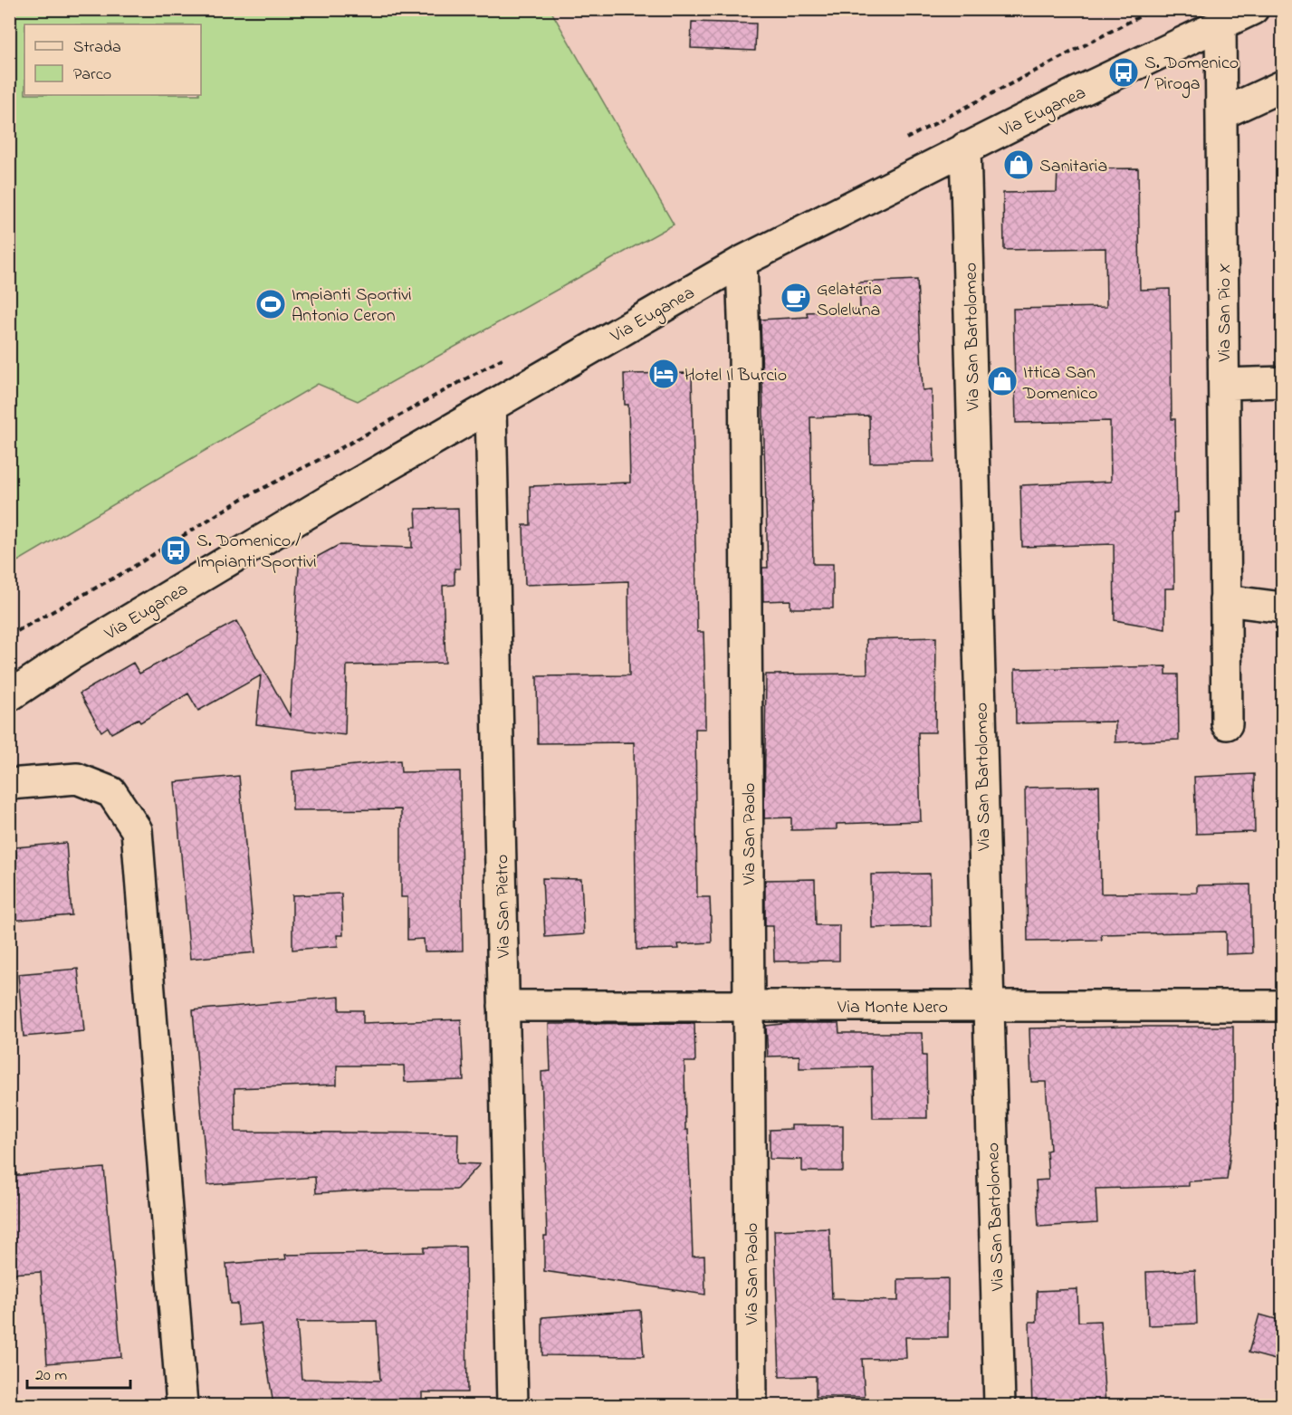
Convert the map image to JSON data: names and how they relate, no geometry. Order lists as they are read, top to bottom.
{
  "streets": {
    "street": [
      "Via Euganea",
      "Via San Pio X",
      "Via San Bartolomeo",
      "Via San Paolo",
      "Via San Pietro",
      "Via Monte Nero"
    ]
  },
  "crossings": [
    ["Via Euganea", "Via San Pio X"],
    ["Via Euganea", "Via San Bartolomeo"],
    ["Via Euganea", "Via San Paolo"],
    ["Via Euganea", "Via San Pietro"],
    ["Via San Bartolomeo", "Via Monte Nero"],
    ["Via San Paolo", "Via Monte Nero"],
    ["Via San Pietro", "Via Monte Nero"]
  ],
  "places": {
    "bus stop": ["S. Domenico / Piroga", "S. Domenico / Impianti Sportivi"],
    "shop": ["Sanitaria", "Ittica San Domenico"],
    "cafe": ["Gelateria Soleluna"],
    "sports": ["Impianti Sportivi Antonio Ceron"],
    "hotel": ["Hotel Il Burcio"]
  },
  "legend": ["Strada", "Parco"],
  "scale_bar": "20 m"
}
